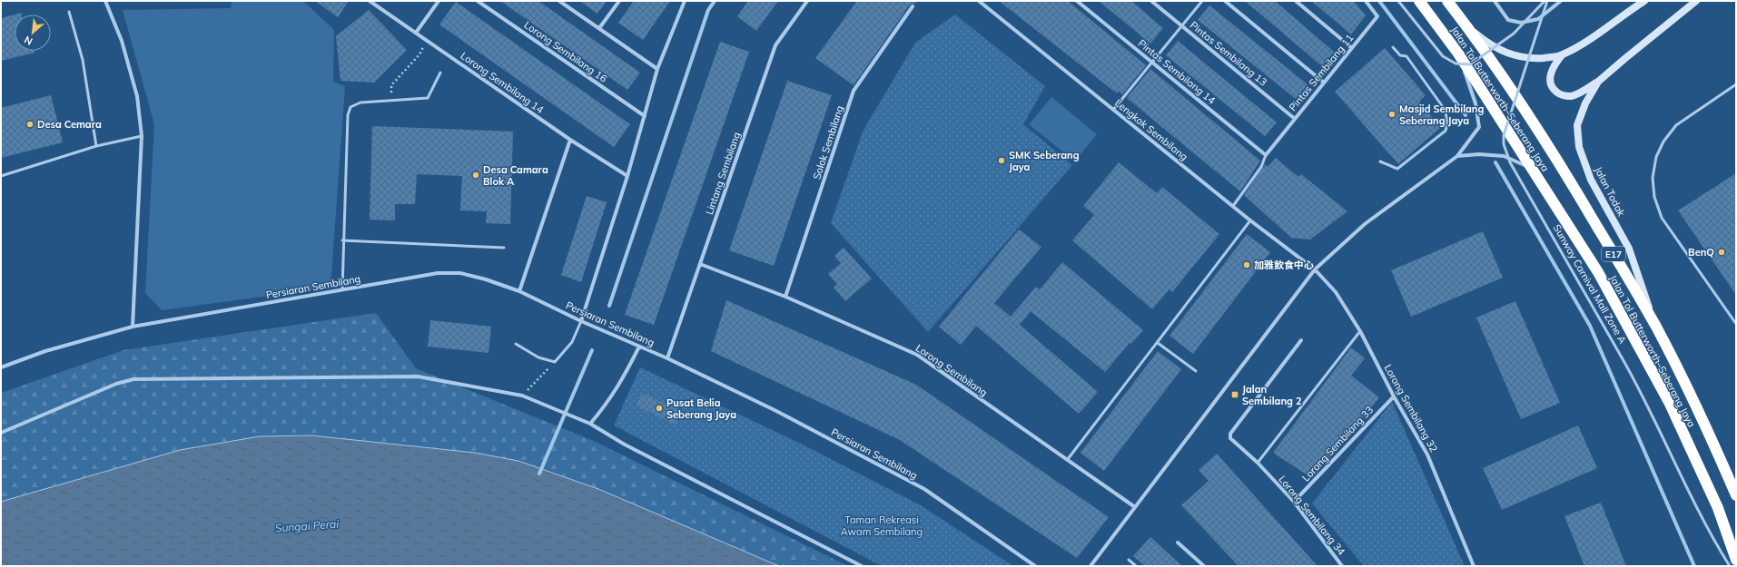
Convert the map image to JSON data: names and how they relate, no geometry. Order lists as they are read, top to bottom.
{
  "streets": {
    "highway": ["Jalan Tol Butterworth–Seberang Jaya", "E17"],
    "main road": ["Jalan Todak"],
    "street": [
      "Lorong Sembilang 16",
      "Pintas Sembilang 13",
      "Pintas Sembilang 14",
      "Pintas Sembilang 11",
      "Lorong Sembilang 14",
      "Lengkok Sembilang",
      "Solok Sembilang",
      "Lintang Sembilang",
      "Persiaran Sembilang",
      "Lorong Sembilang",
      "Lorong Sembilang 32",
      "Lorong Sembilang 33",
      "Lorong Sembilang 34"
    ],
    "lane": ["Sunway Carnival Mall Zone A"]
  },
  "crossings": [
    ["Pintas Sembilang 13", "Pintas Sembilang 11"],
    ["Pintas Sembilang 14", "Pintas Sembilang 11"],
    ["Jalan Tol Butterworth–Seberang Jaya", "Jalan Todak"],
    ["Lengkok Sembilang", "Lorong Sembilang 32"],
    ["Solok Sembilang", "Lorong Sembilang"],
    ["Lintang Sembilang", "Persiaran Sembilang"],
    ["Lintang Sembilang", "Lorong Sembilang"],
    ["Lorong Sembilang 32", "Lorong Sembilang 33"],
    ["Lorong Sembilang 33", "Lorong Sembilang 34"]
  ],
  "water": ["Sungai Perai"],
  "parks": ["Taman Rekreasi Awam Sembilang"],
  "places": {
    "other": [
      "Masjid Sembilang Seberang Jaya",
      "Desa Cemara",
      "SMK Seberang Jaya",
      "Desa Camara Blok A",
      "BenQ",
      "加雅飲食中心",
      "Pusat Belia Seberang Jaya"
    ],
    "transit": ["Jalan Sembilang 2"]
  },
  "north": "bottom left"
}
